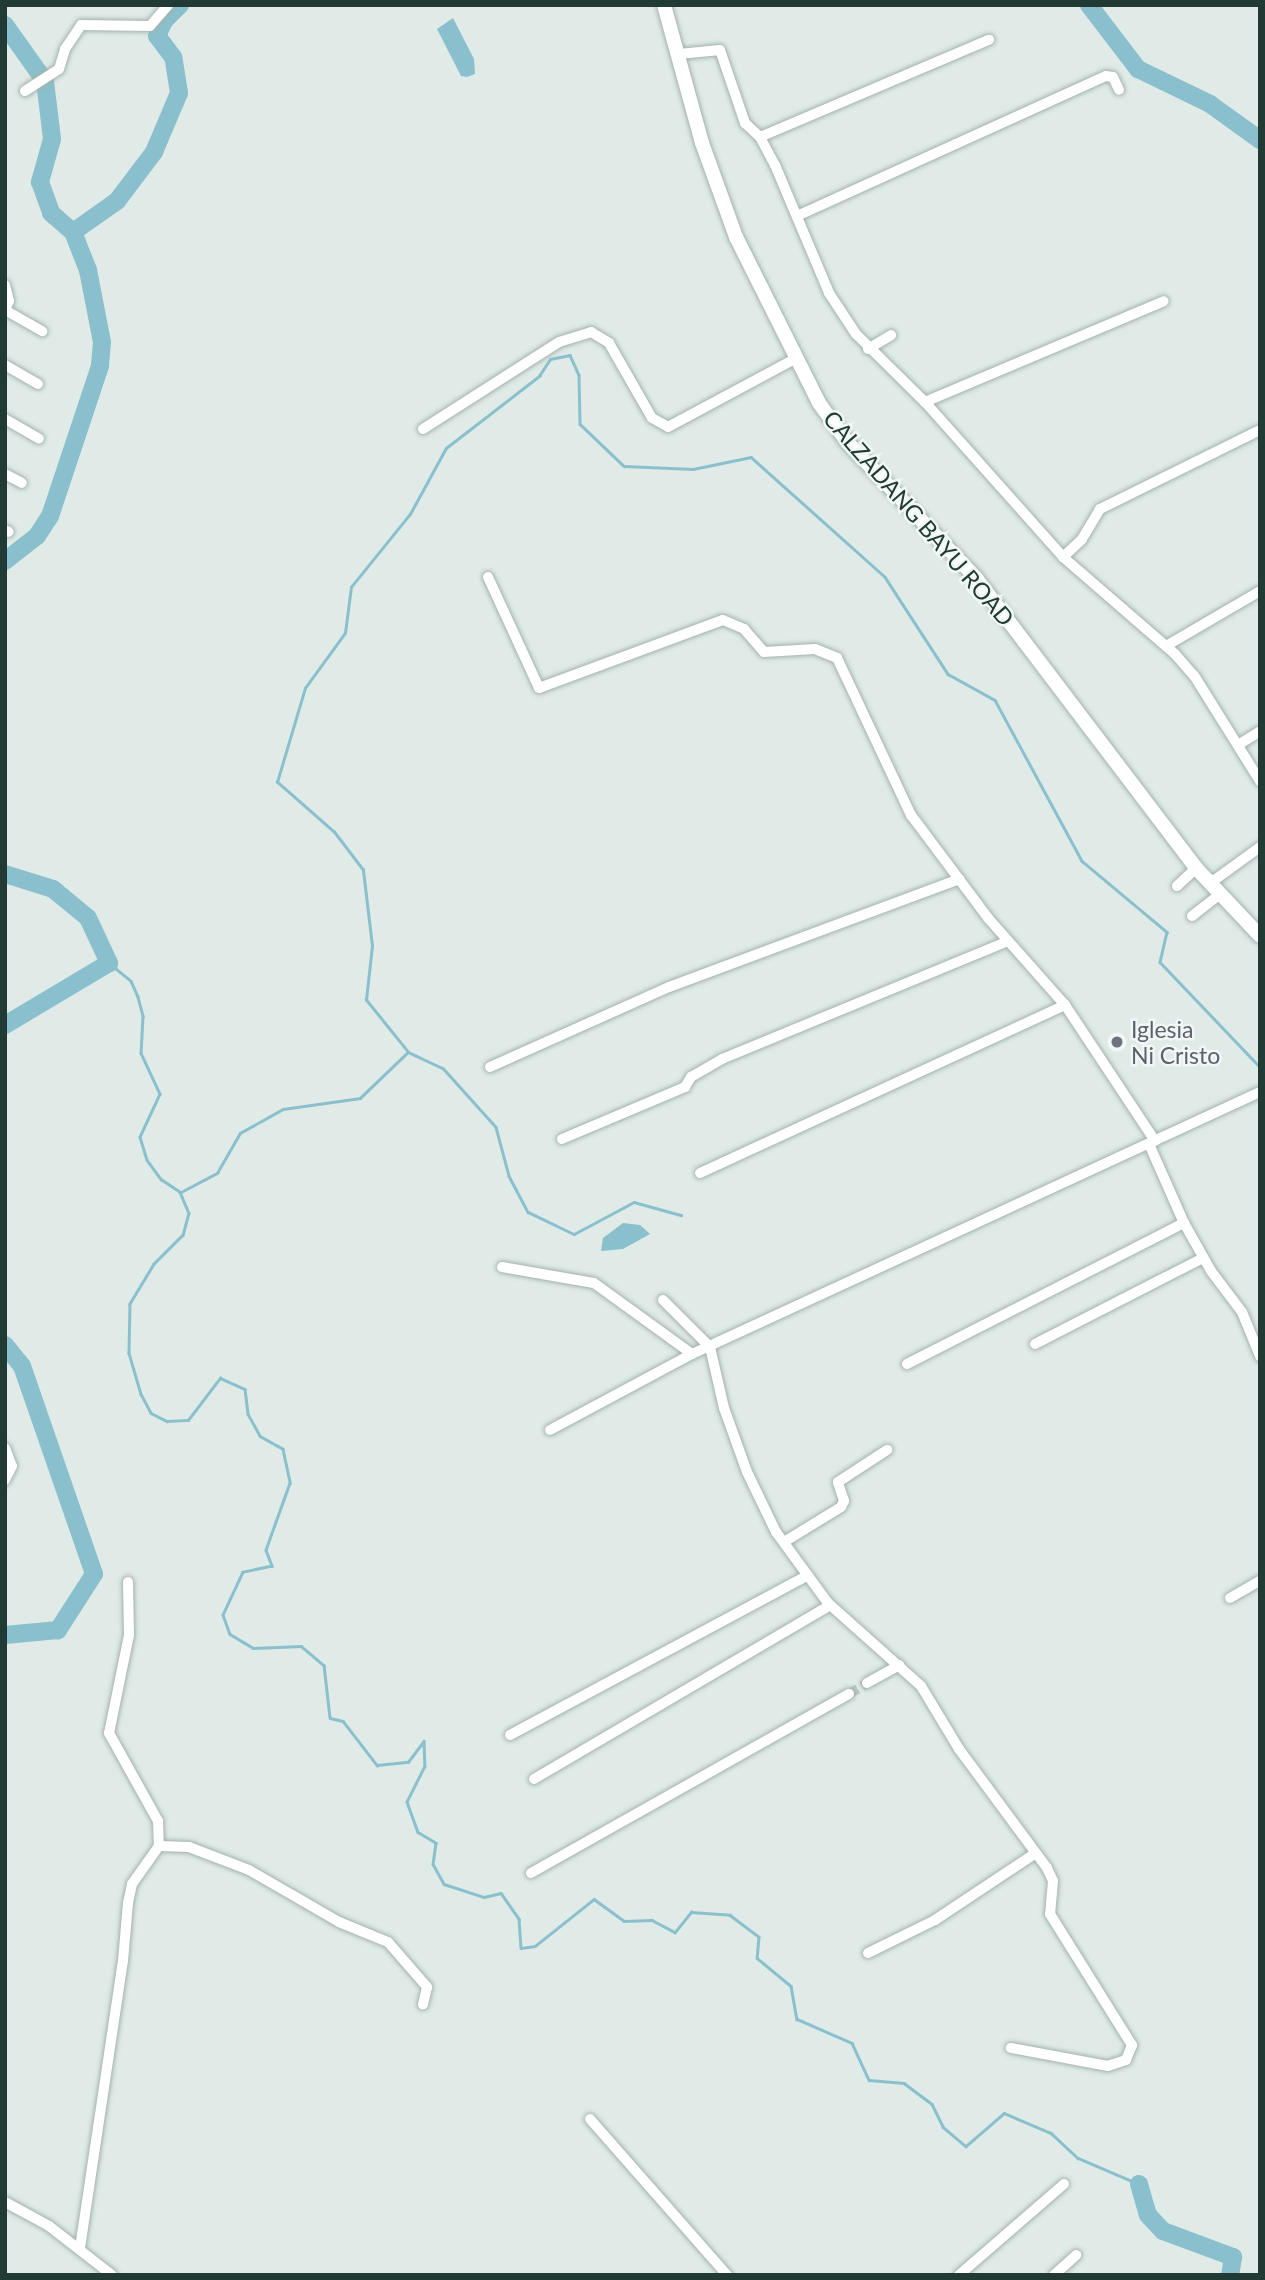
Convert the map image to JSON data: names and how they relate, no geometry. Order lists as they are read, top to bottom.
{
  "streets": {
    "street": ["CALZADANG BAYU ROAD"]
  },
  "places": ["Iglesia Ni Cristo"]
}
